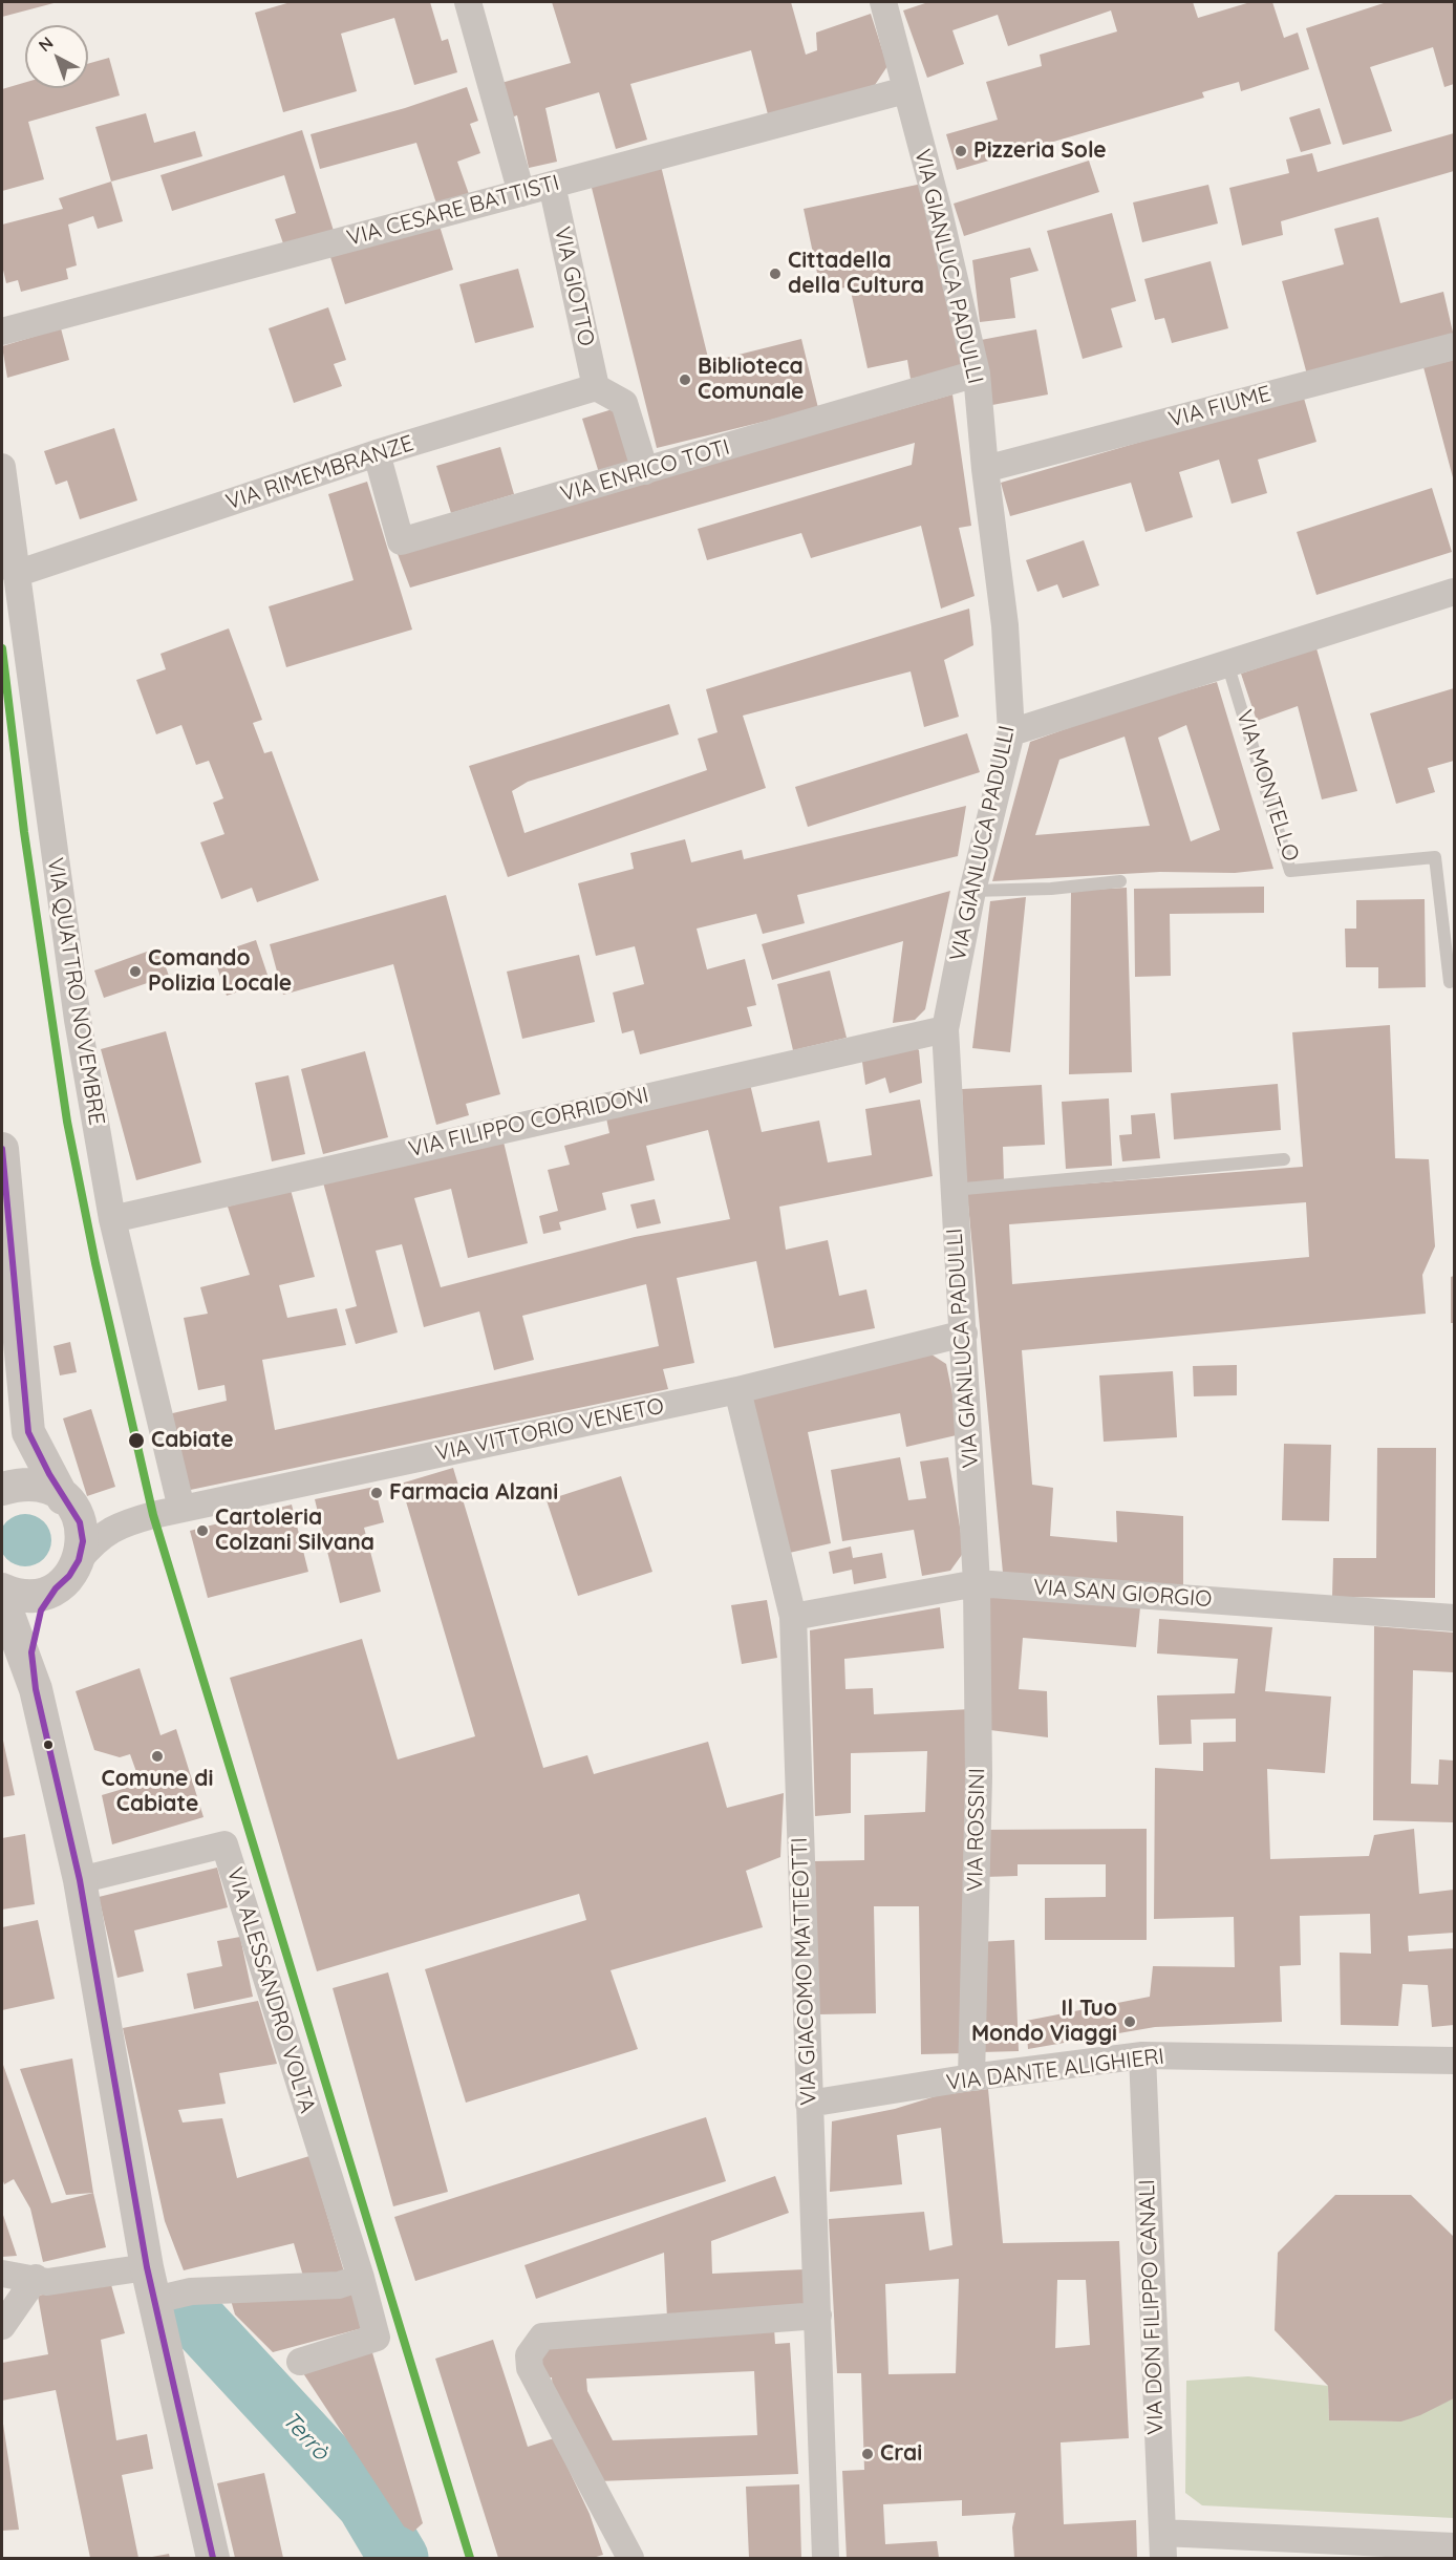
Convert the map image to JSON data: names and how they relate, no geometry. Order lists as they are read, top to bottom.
{
  "streets": {
    "street": [
      "VIA CESARE BATTISTI",
      "VIA GIANLUCA PADULLI",
      "VIA GIOTTO",
      "VIA FIUME",
      "VIA ENRICO TOTI",
      "VIA RIMEMBRANZE",
      "VIA QUATTRO NOVEMBRE",
      "VIA FILIPPO CORRIDONI",
      "VIA VITTORIO VENETO",
      "VIA SAN GIORGIO",
      "VIA ROSSINI",
      "VIA GIACOMO MATTEOTTI",
      "VIA ALESSANDRO VOLTA",
      "VIA DANTE ALIGHIERI",
      "VIA DON FILIPPO CANALI"
    ],
    "lane": ["VIA MONTELLO"]
  },
  "crossings": [
    ["VIA CESARE BATTISTI", "VIA GIANLUCA PADULLI"],
    ["VIA CESARE BATTISTI", "VIA GIOTTO"],
    ["VIA GIANLUCA PADULLI", "VIA FIUME"],
    ["VIA GIANLUCA PADULLI", "VIA ENRICO TOTI"],
    ["VIA GIANLUCA PADULLI", "VIA FILIPPO CORRIDONI"],
    ["VIA GIANLUCA PADULLI", "VIA VITTORIO VENETO"],
    ["VIA GIANLUCA PADULLI", "VIA SAN GIORGIO"],
    ["VIA GIANLUCA PADULLI", "VIA ROSSINI"],
    ["VIA GIOTTO", "VIA RIMEMBRANZE"],
    ["VIA ENRICO TOTI", "VIA RIMEMBRANZE"],
    ["VIA RIMEMBRANZE", "VIA QUATTRO NOVEMBRE"],
    ["VIA QUATTRO NOVEMBRE", "VIA FILIPPO CORRIDONI"],
    ["VIA QUATTRO NOVEMBRE", "VIA VITTORIO VENETO"],
    ["VIA VITTORIO VENETO", "VIA GIACOMO MATTEOTTI"],
    ["VIA SAN GIORGIO", "VIA ROSSINI"],
    ["VIA SAN GIORGIO", "VIA GIACOMO MATTEOTTI"],
    ["VIA ROSSINI", "VIA DANTE ALIGHIERI"],
    ["VIA GIACOMO MATTEOTTI", "VIA DANTE ALIGHIERI"],
    ["VIA DANTE ALIGHIERI", "VIA DON FILIPPO CANALI"]
  ],
  "water": ["Terrò"],
  "places": [
    "Pizzeria Sole",
    "Cittadella della Cultura",
    "Biblioteca Comunale",
    "Comando Polizia Locale",
    "Cabiate",
    "Farmacia Alzani",
    "Cartoleria Colzani Silvana",
    "Comune di Cabiate",
    "Il Tuo Mondo Viaggi",
    "Crai"
  ],
  "north": "top left"
}
